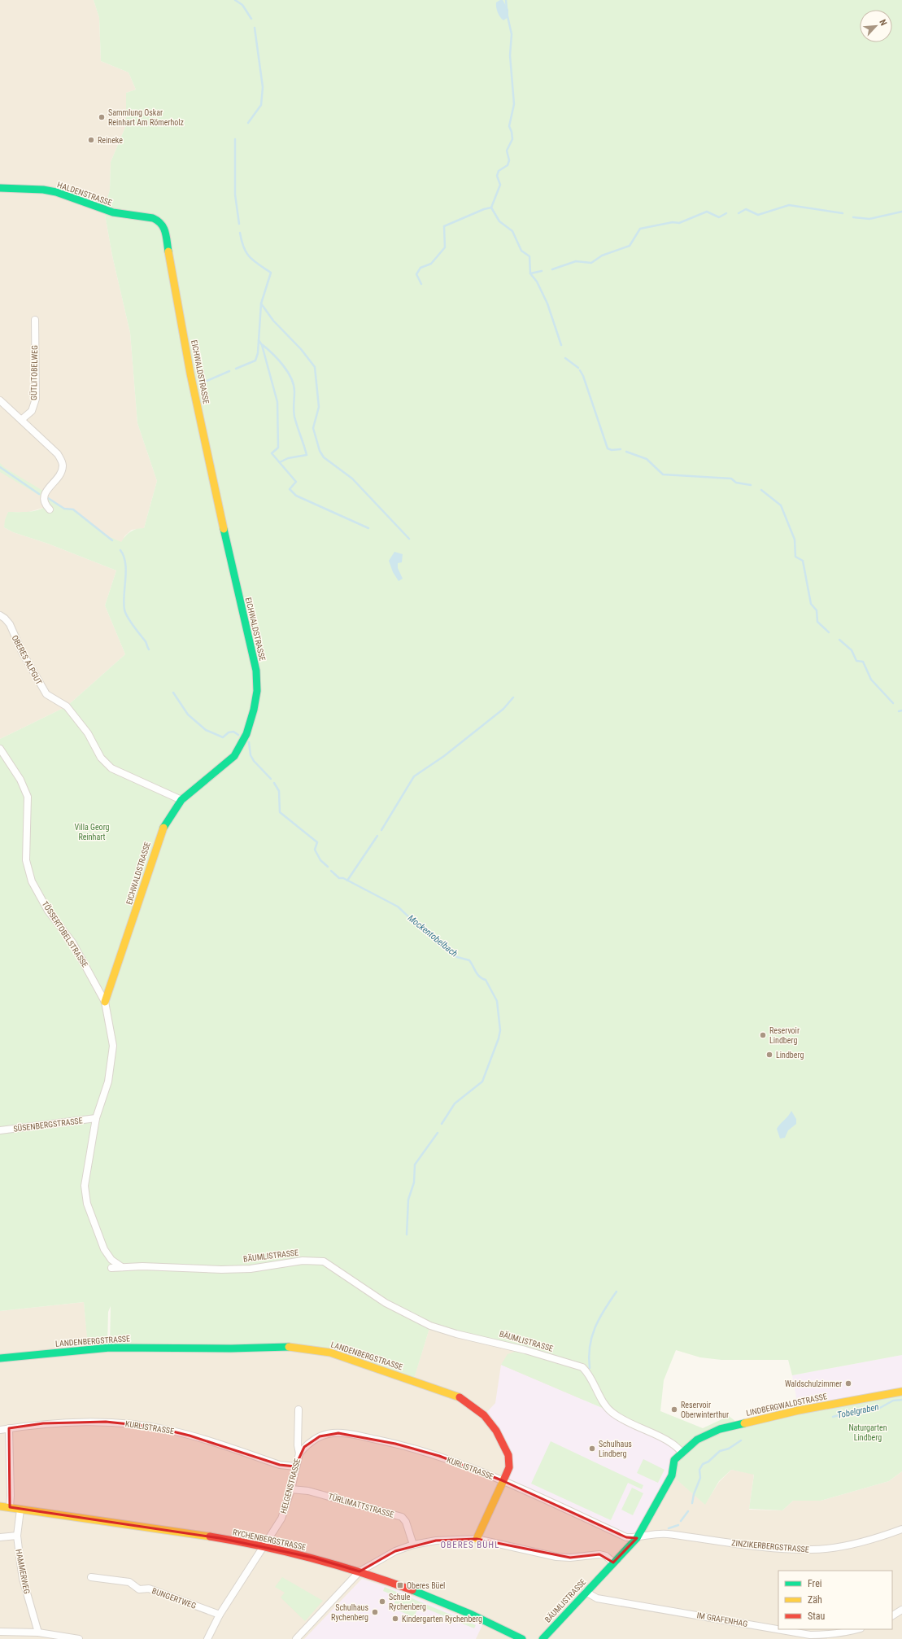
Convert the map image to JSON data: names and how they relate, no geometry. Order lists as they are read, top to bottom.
{
  "streets": {
    "street": [
      "HALDENSTRASSE",
      "EICHWALDSTRASSE",
      "GÜTLITOBELWEG",
      "OBERES ALPGUT",
      "TÖSSERTOBELSTRASSE",
      "SÜSENBERGSTRASSE",
      "BÄUMLISTRASSE",
      "LANDENBERGSTRASSE",
      "LINDBERGWALDSTRASSE",
      "KURLISTRASSE",
      "HELGENSTRASSE",
      "TÜRLIMATTSTRASSE",
      "RYCHENBERGSTRASSE",
      "ZINZIKERBERGSTRASSE",
      "HAMMERWEG",
      "BUNGERTWEG",
      "IM GRAFENHAG"
    ]
  },
  "crossings": [
    ["HALDENSTRASSE", "EICHWALDSTRASSE"],
    ["EICHWALDSTRASSE", "OBERES ALPGUT"],
    ["EICHWALDSTRASSE", "TÖSSERTOBELSTRASSE"],
    ["TÖSSERTOBELSTRASSE", "SÜSENBERGSTRASSE"],
    ["TÖSSERTOBELSTRASSE", "BÄUMLISTRASSE"],
    ["BÄUMLISTRASSE", "LINDBERGWALDSTRASSE"],
    ["BÄUMLISTRASSE", "KURLISTRASSE"],
    ["BÄUMLISTRASSE", "ZINZIKERBERGSTRASSE"],
    ["BÄUMLISTRASSE", "IM GRAFENHAG"],
    ["LANDENBERGSTRASSE", "KURLISTRASSE"],
    ["KURLISTRASSE", "HELGENSTRASSE"],
    ["KURLISTRASSE", "ZINZIKERBERGSTRASSE"],
    ["HELGENSTRASSE", "TÜRLIMATTSTRASSE"],
    ["HELGENSTRASSE", "RYCHENBERGSTRASSE"],
    ["HELGENSTRASSE", "BUNGERTWEG"],
    ["RYCHENBERGSTRASSE", "HAMMERWEG"]
  ],
  "districts": ["OBERES BÜHL"],
  "water": ["Mockentobelbach", "Tobelgraben"],
  "parks": ["Villa Georg Reinhart", "Naturgarten Lindberg"],
  "places": {
    "other": [
      "Sammlung Oskar Reinhart Am Römerholz",
      "Reineke",
      "Reservoir Lindberg",
      "Lindberg",
      "Waldschulzimmer",
      "Reservoir Oberwinterthur",
      "Schulhaus Lindberg",
      "Schule Rychenberg",
      "Schulhaus Rychenberg",
      "Kindergarten Rychenberg"
    ],
    "transit": ["Oberes Büel"]
  },
  "legend": ["Frei", "Zäh", "Stau"],
  "north": "top right"
}
